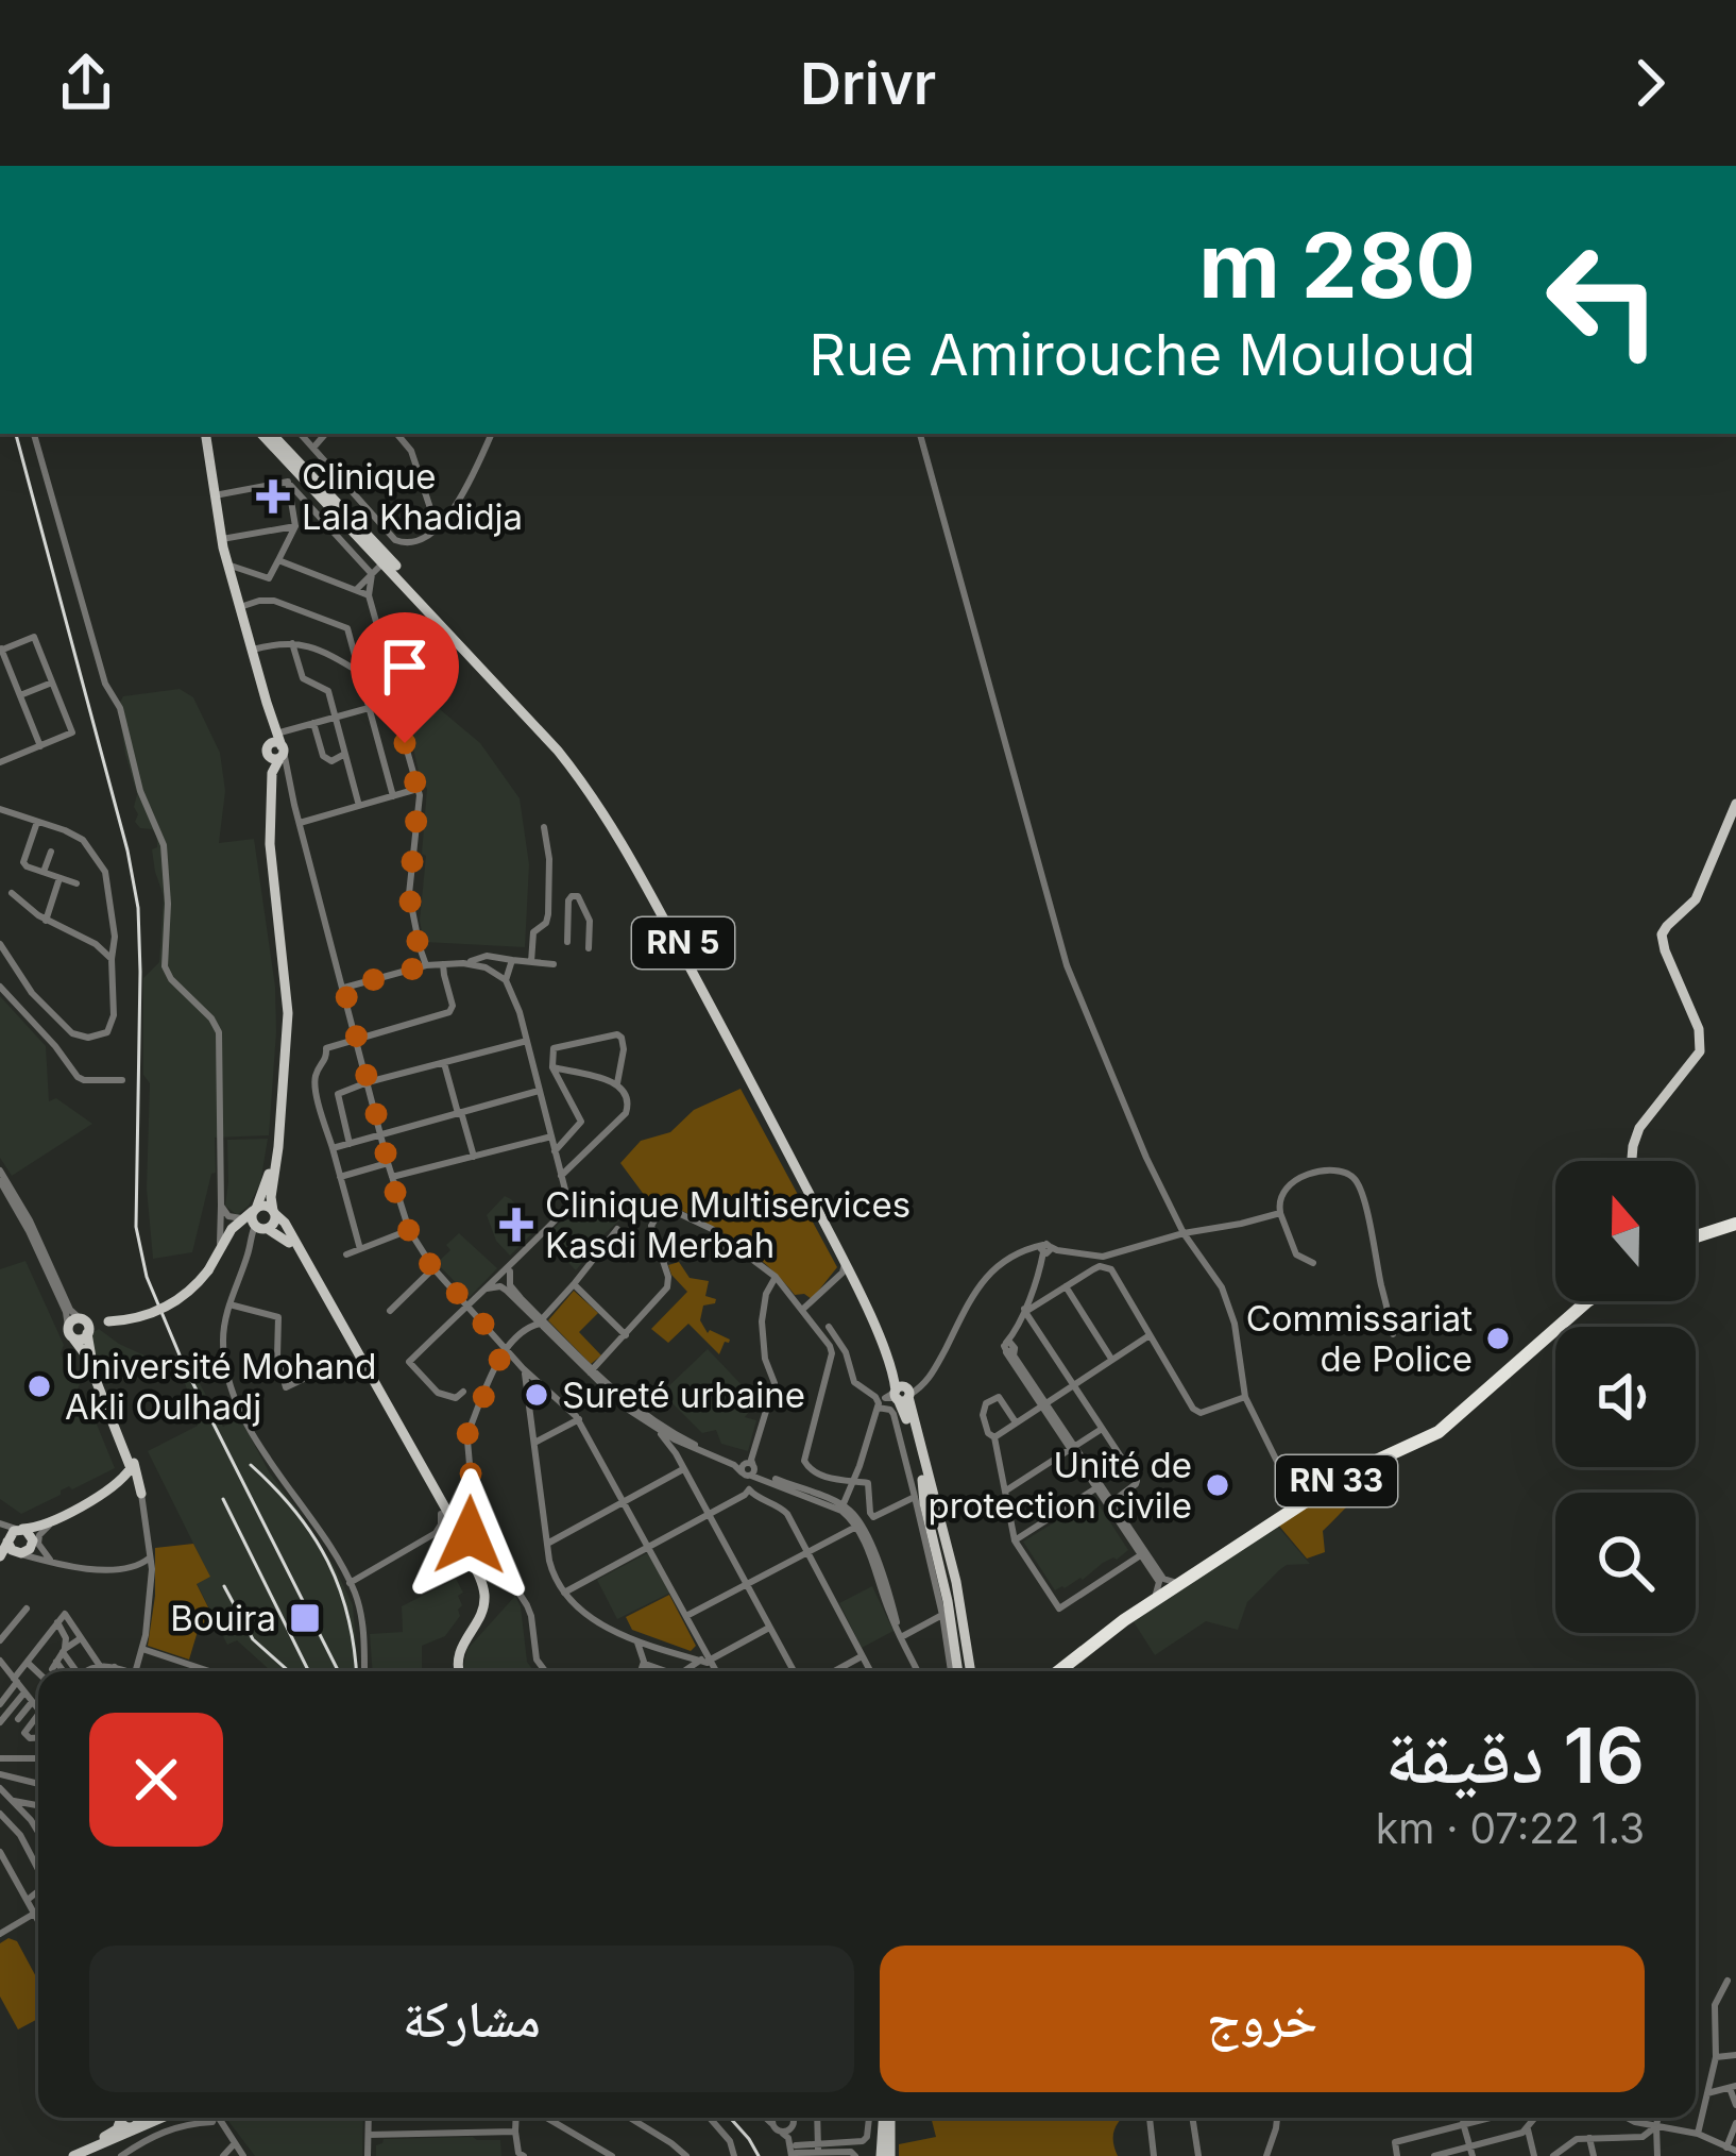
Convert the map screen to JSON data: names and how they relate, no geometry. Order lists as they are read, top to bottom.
{
  "streets": {
    "highway": ["RN 33"],
    "main road": ["RN 5"]
  },
  "places": {
    "health": ["Clinique Lala Khadidja", "Clinique Multiservices Kasdi Merbah"],
    "other": [
      "Commissariat de Police",
      "Université Mohand Akli Oulhadj",
      "Sureté urbaine",
      "Unité de protection civile"
    ],
    "transit": ["Bouira"]
  },
  "north": "top",
  "page": {
    "header": "Drivr",
    "turn": ["280 m", "Rue Amirouche Mouloud"],
    "heading": ["16 دقيقة", "1.3 km · 07:22"],
    "buttons": ["خروج", "مشاركة"]
  }
}
